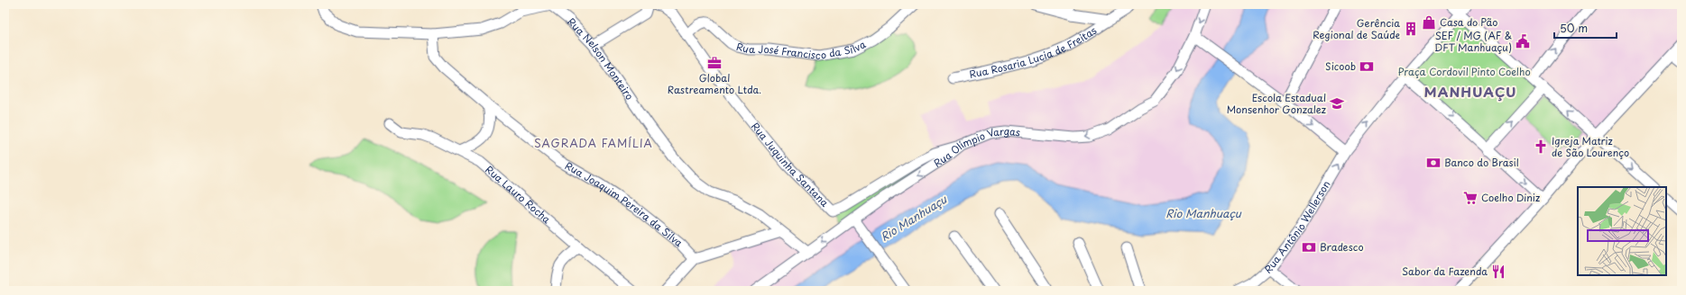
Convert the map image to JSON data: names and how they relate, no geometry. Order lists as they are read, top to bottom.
{
  "streets": {
    "street": [
      "Rua José Francisco da Silva",
      "Rua Rosaria Lucia de Freitas",
      "Rua Nelson Monteiro",
      "Rua Olímpio Vargas",
      "Rua Juquinha Santana",
      "Rua Lauro Rocha",
      "Rua Joaquim Pereira da Silva",
      "Rua Antônio Wellerson"
    ]
  },
  "crossings": [
    ["Rua José Francisco da Silva", "Rua Juquinha Santana"],
    ["Rua Nelson Monteiro", "Rua Olímpio Vargas"],
    ["Rua Nelson Monteiro", "Rua Joaquim Pereira da Silva"],
    ["Rua Olímpio Vargas", "Rua Juquinha Santana"]
  ],
  "one_way": ["Rua Olímpio Vargas", "Rua Antônio Wellerson"],
  "districts": ["MANHUAÇU", "SAGRADA FAMÍLIA"],
  "water": ["Rio Manhuaçu"],
  "parks": ["Praça Cordovil Pinto Coelho"],
  "places": {
    "shop": ["Casa do Pão"],
    "building": ["Gerência Regional de Saúde"],
    "public building": ["SEF / MG (AF & DFT Manhuaçu)"],
    "office": ["Global Rastreamento Ltda."],
    "bank": ["Sicoob", "Banco do Brasil", "Bradesco"],
    "school or university": ["Escola Estadual Monsenhor Gonzalez"],
    "church": ["Igreja Matriz de São Lourenço"],
    "supermarket": ["Coelho Diniz"],
    "restaurant": ["Sabor da Fazenda"]
  },
  "scale_bar": "50 m"
}
